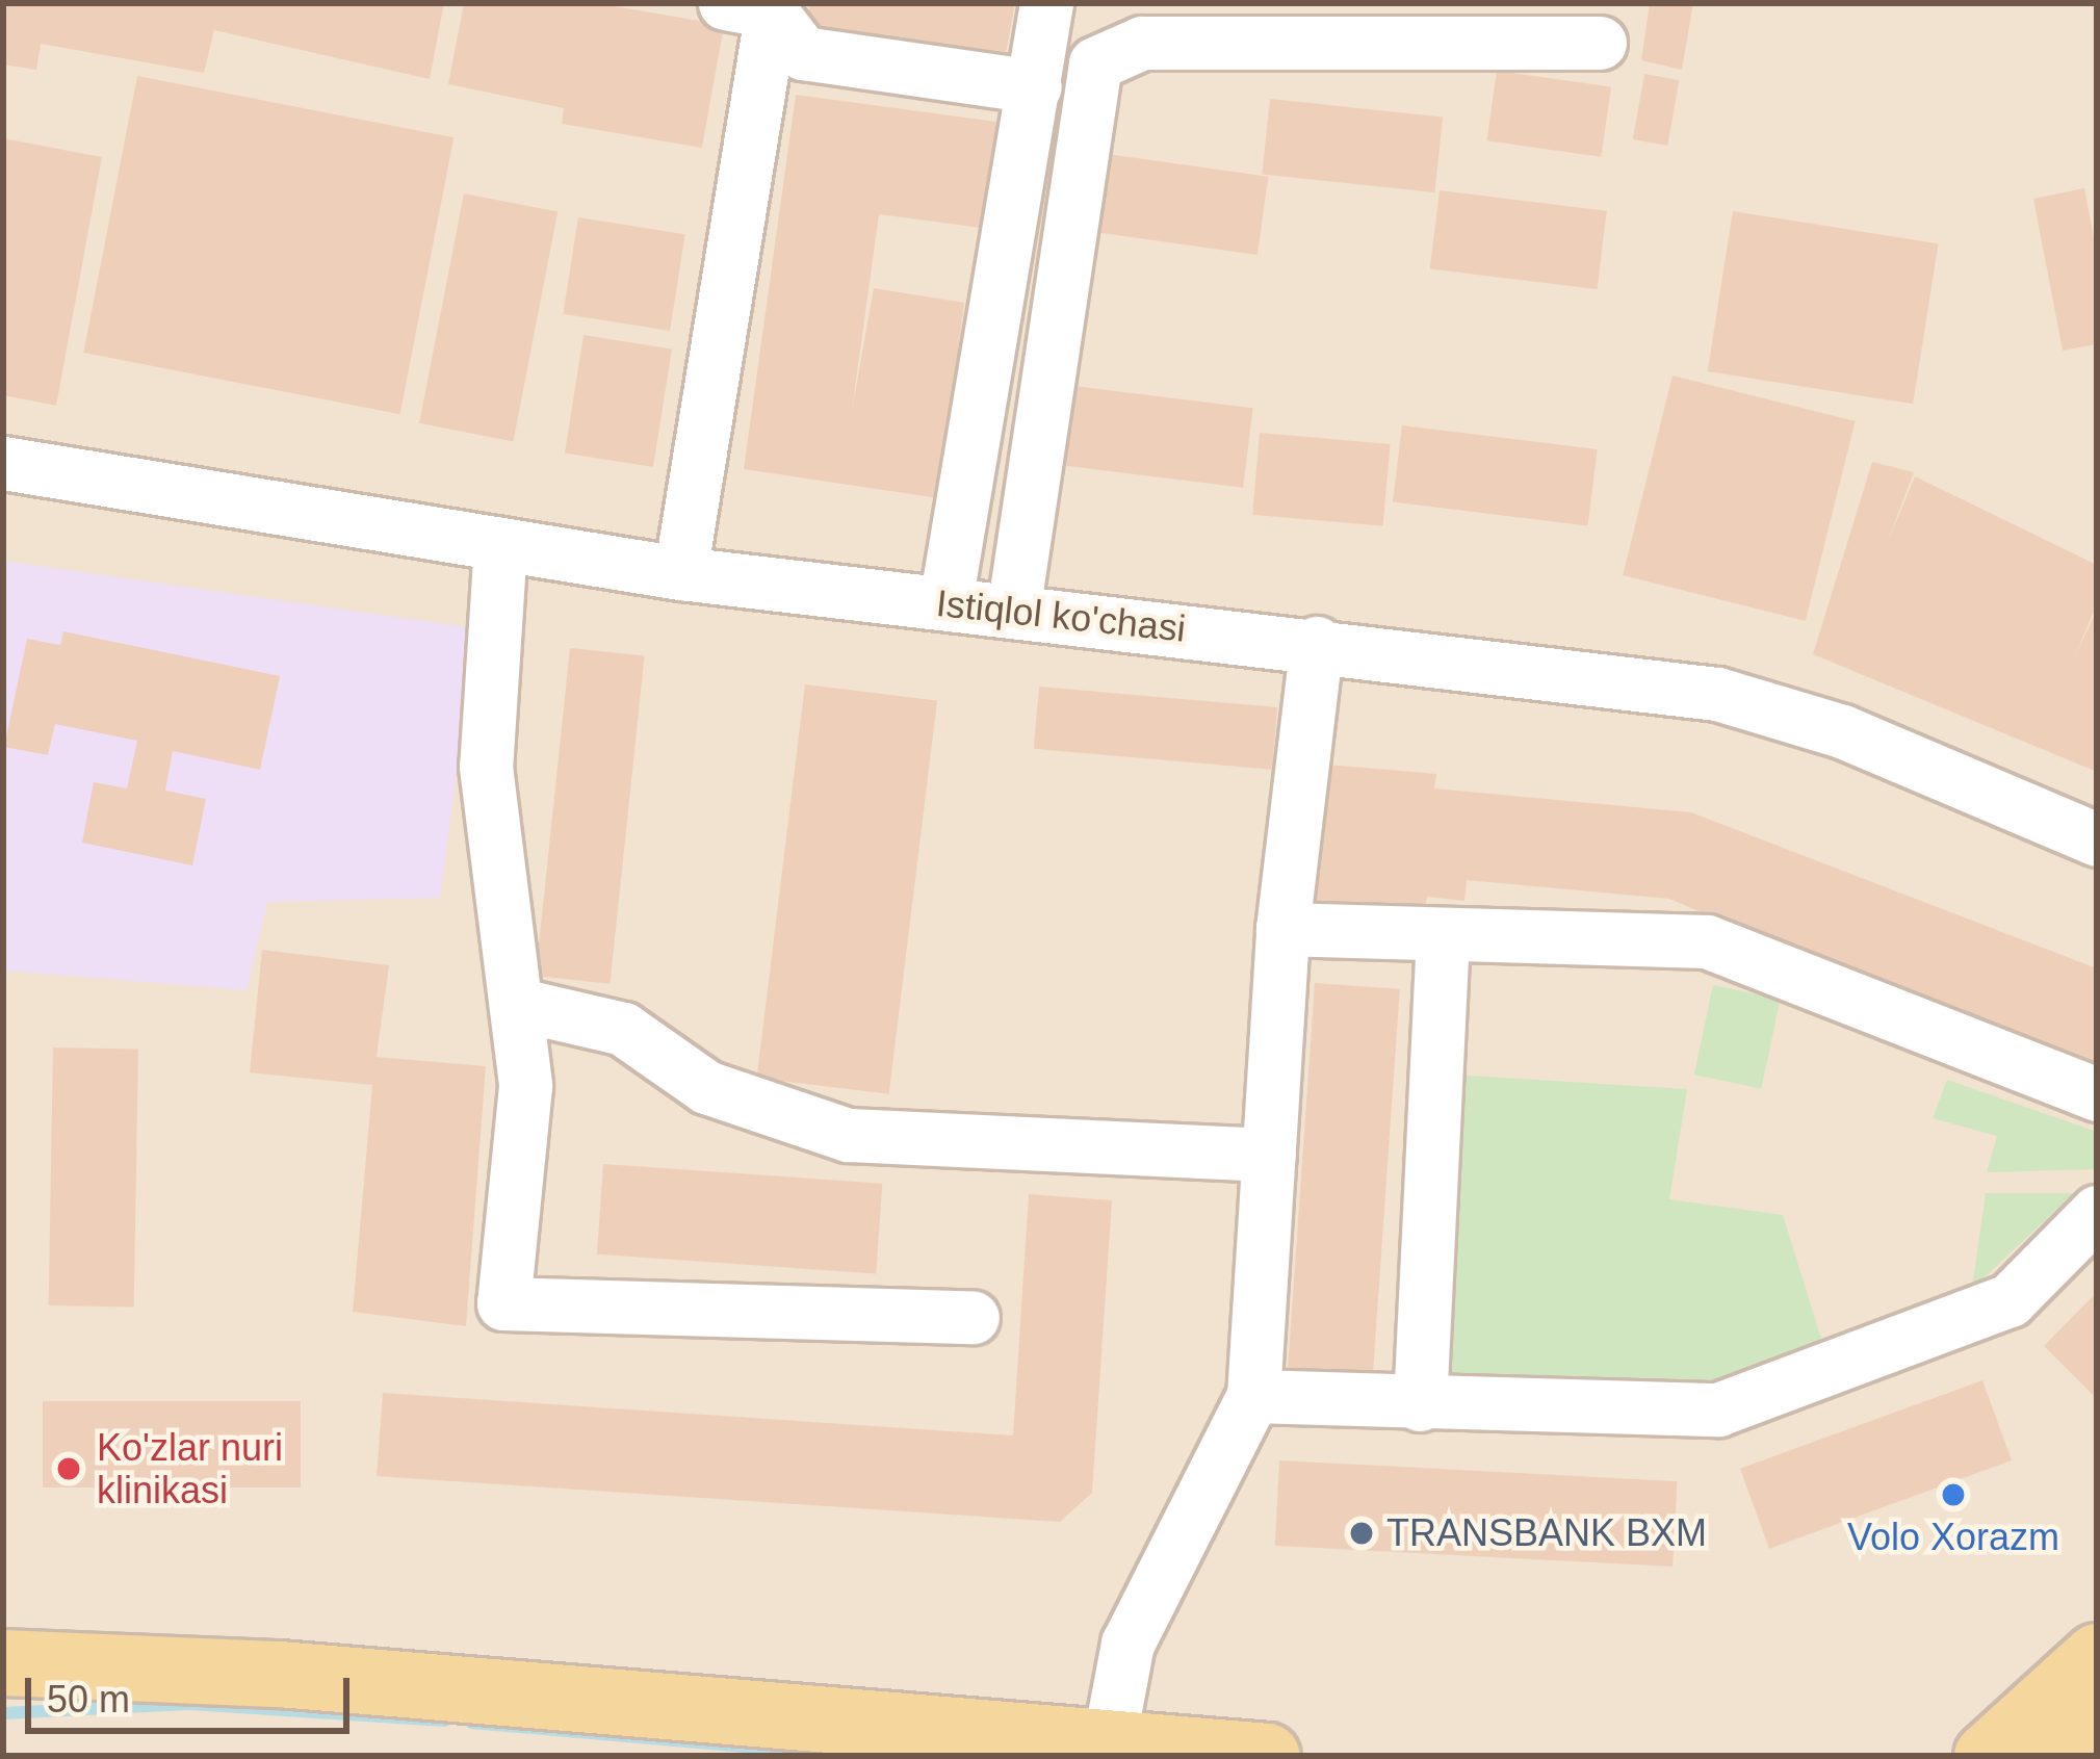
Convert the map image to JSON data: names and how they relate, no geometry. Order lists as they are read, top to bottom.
{
  "streets": {
    "street": ["Istiqlol ko'chasi"]
  },
  "places": ["Ko'zlar nuri klinikasi", "Volo Xorazm", "TRANSBANK BXM"],
  "scale_bar": "50 m"
}
